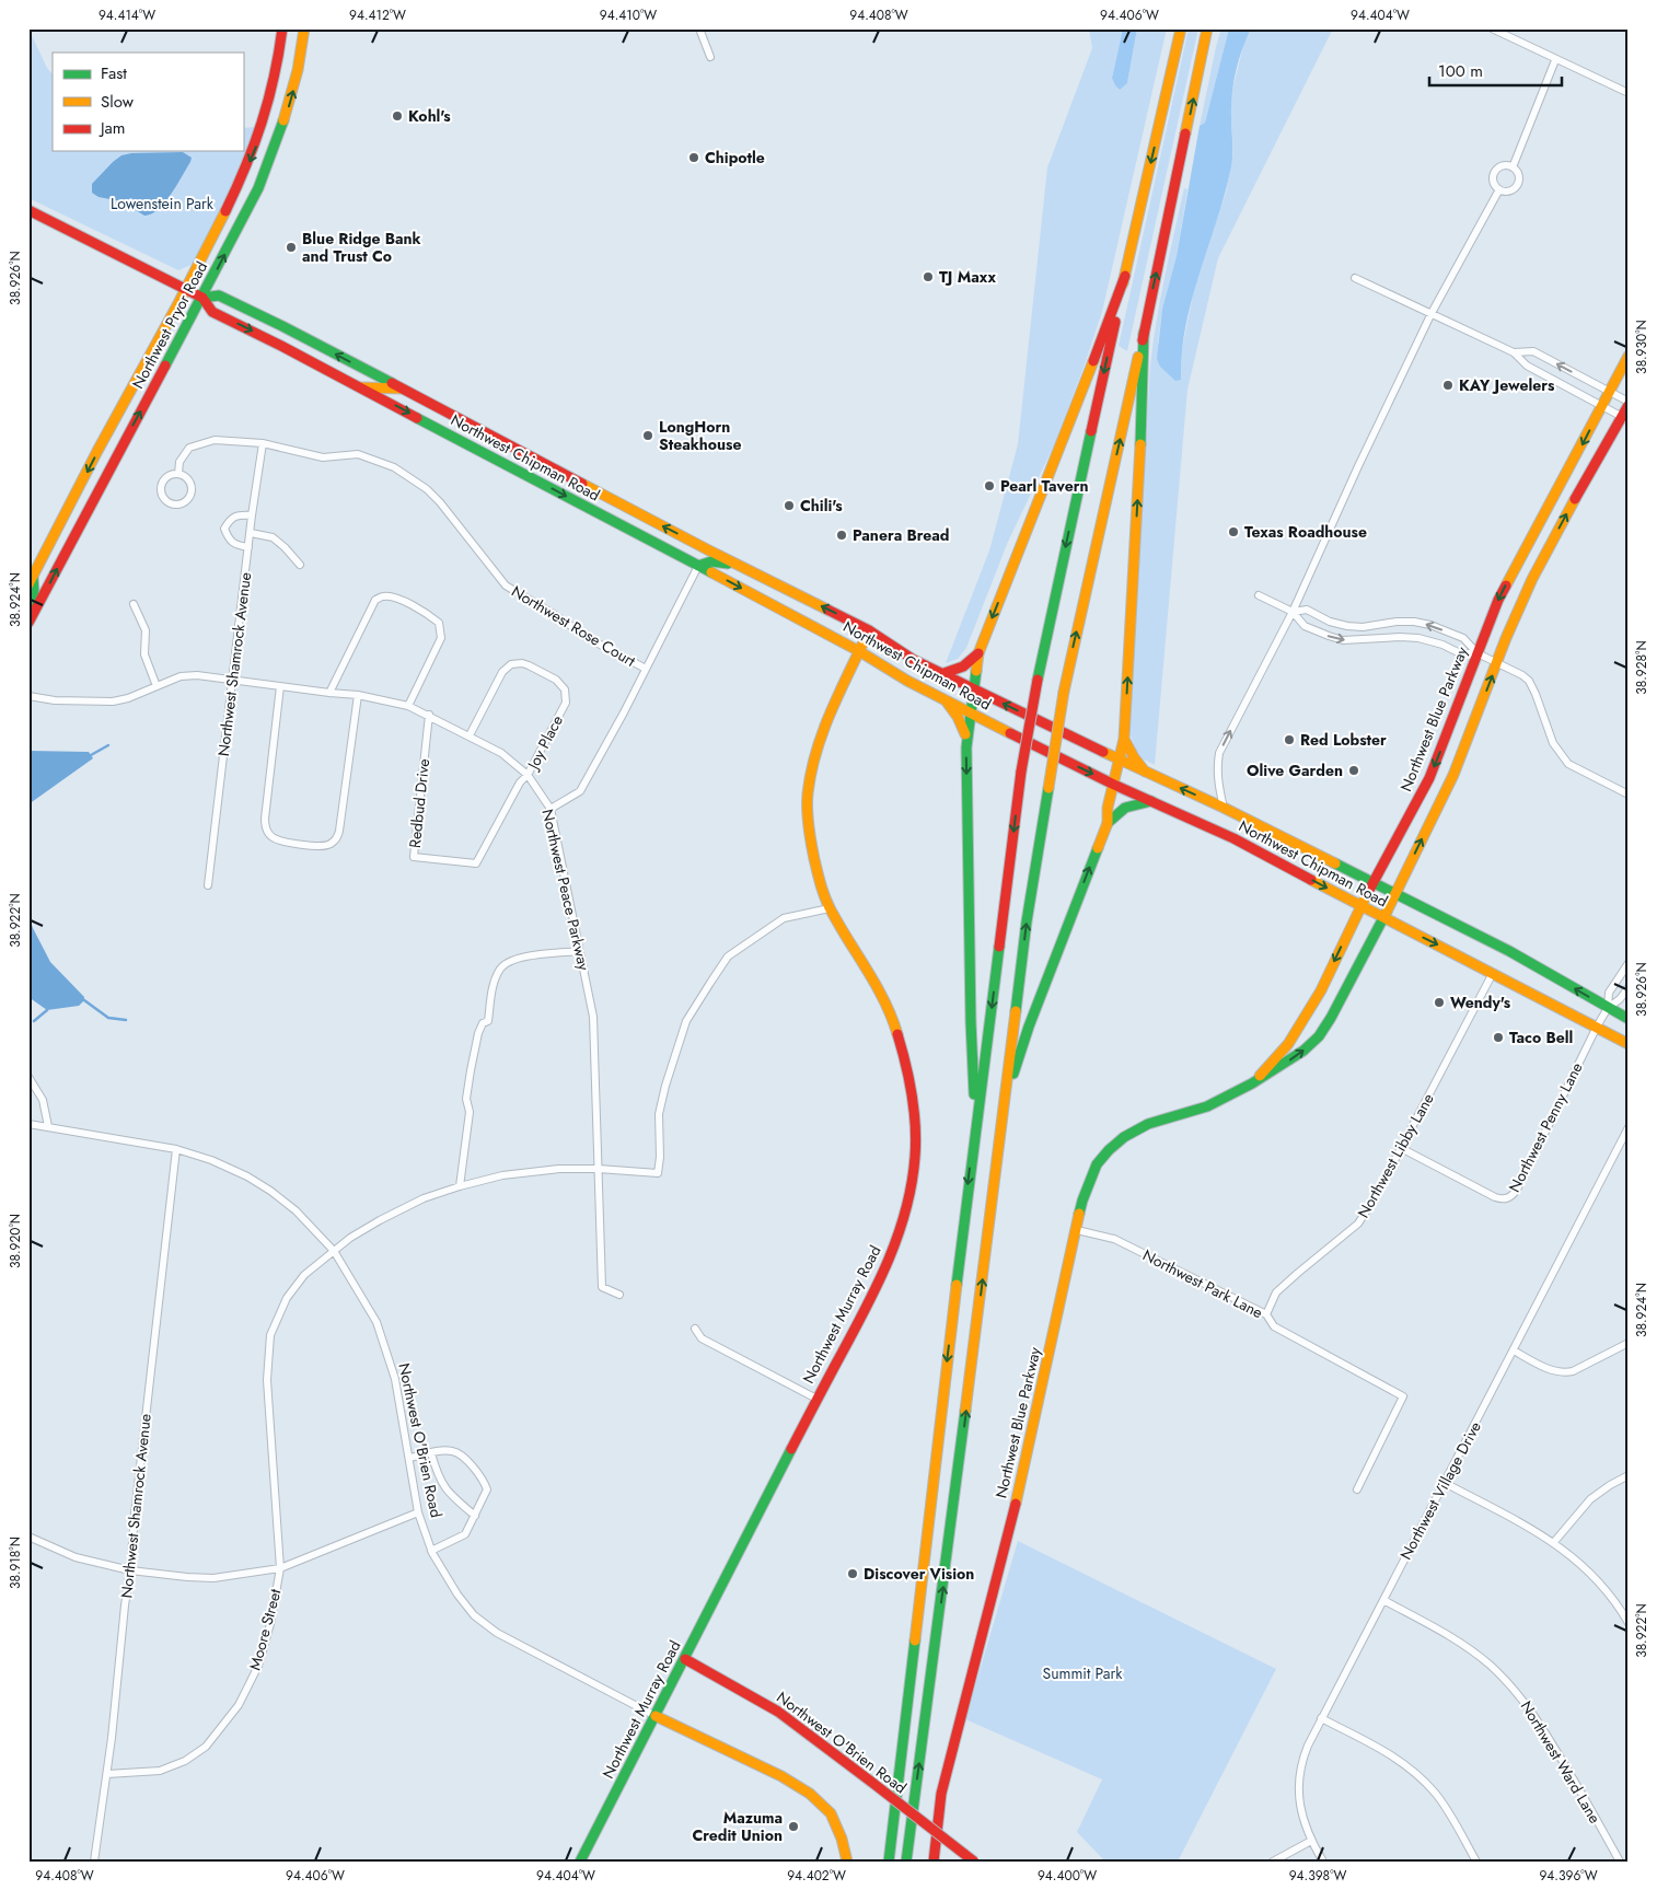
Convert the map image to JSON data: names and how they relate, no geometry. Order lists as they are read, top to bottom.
{
  "streets": {
    "main road": [
      "Northwest Pryor Road",
      "Northwest Chipman Road",
      "Northwest Blue Parkway",
      "Northwest Murray Road",
      "Northwest O'Brien Road"
    ],
    "street": [
      "Northwest Rose Court",
      "Northwest Shamrock Avenue",
      "Joy Place",
      "Redbud Drive",
      "Northwest Peace Parkway",
      "Northwest Penny Lane",
      "Northwest Libby Lane",
      "Northwest Park Lane",
      "Northwest Village Drive",
      "Moore Street",
      "Northwest Ward Lane"
    ]
  },
  "crossings": [
    ["Northwest Pryor Road", "Northwest Chipman Road"],
    ["Northwest Chipman Road", "Northwest Blue Parkway"],
    ["Northwest Chipman Road", "Northwest Penny Lane"],
    ["Northwest Chipman Road", "Northwest Libby Lane"],
    ["Northwest Chipman Road", "Northwest Murray Road"],
    ["Northwest Rose Court", "Northwest Shamrock Avenue"],
    ["Northwest Shamrock Avenue", "Northwest Peace Parkway"],
    ["Northwest Shamrock Avenue", "Northwest O'Brien Road"],
    ["Northwest Shamrock Avenue", "Moore Street"],
    ["Northwest Blue Parkway", "Northwest Park Lane"],
    ["Joy Place", "Redbud Drive"],
    ["Joy Place", "Northwest Peace Parkway"],
    ["Redbud Drive", "Northwest Peace Parkway"],
    ["Northwest Peace Parkway", "Moore Street"],
    ["Northwest Penny Lane", "Northwest Libby Lane"],
    ["Northwest Libby Lane", "Northwest Park Lane"],
    ["Northwest Murray Road", "Northwest O'Brien Road"],
    ["Northwest Murray Road", "Moore Street"],
    ["Northwest O'Brien Road", "Moore Street"],
    ["Northwest Village Drive", "Northwest Ward Lane"]
  ],
  "parks": ["Lowenstein Park", "Summit Park"],
  "places": [
    "Kohl's",
    "Chipotle",
    "Blue Ridge Bank and Trust Co",
    "TJ Maxx",
    "KAY Jewelers",
    "LongHorn Steakhouse",
    "Pearl Tavern",
    "Chili's",
    "Texas Roadhouse",
    "Panera Bread",
    "Red Lobster",
    "Olive Garden",
    "Wendy's",
    "Taco Bell",
    "Discover Vision",
    "Mazuma Credit Union"
  ],
  "legend": ["Fast", "Slow", "Jam"],
  "scale_bar": "100 m",
  "coordinates": [
    "94.414°W",
    "94.412°W",
    "94.410°W",
    "94.408°W",
    "94.406°W",
    "94.404°W",
    "38.926°N",
    "38.930°N",
    "38.924°N",
    "38.928°N",
    "38.922°N",
    "38.920°N",
    "38.918°N",
    "94.402°W",
    "94.400°W",
    "94.398°W",
    "94.396°W"
  ]
}
